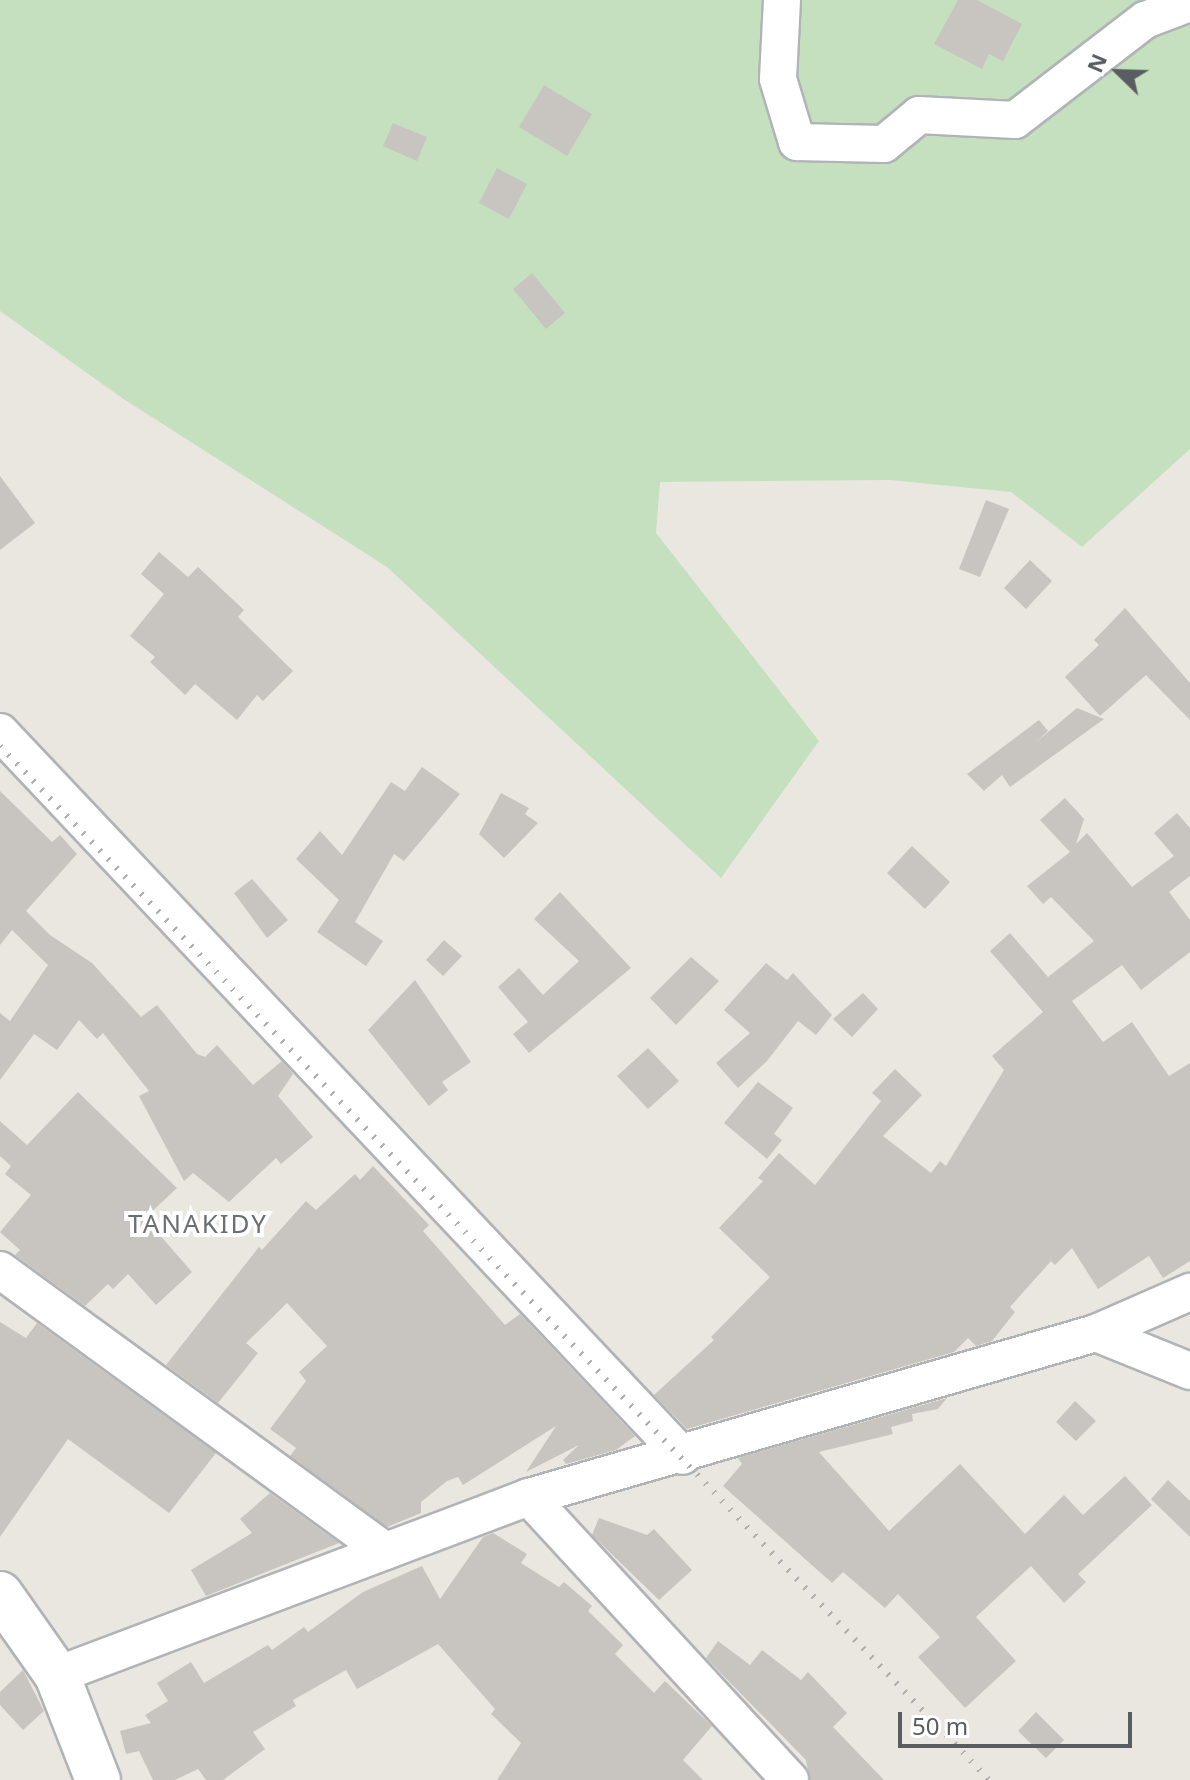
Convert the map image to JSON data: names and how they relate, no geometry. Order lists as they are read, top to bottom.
{
  "districts": ["TANAKIDY"],
  "scale_bar": "50 m",
  "north": "top left"
}
